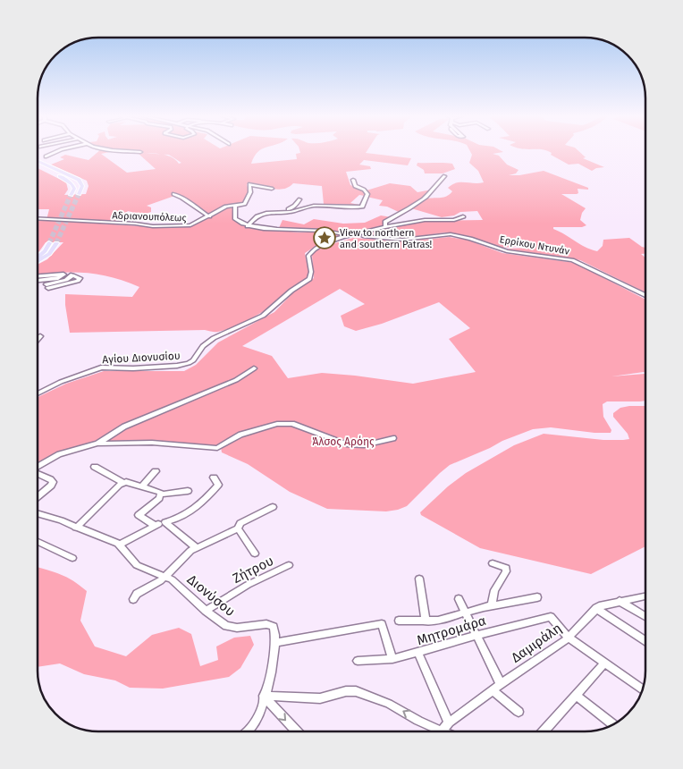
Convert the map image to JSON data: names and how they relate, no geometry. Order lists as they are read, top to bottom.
{
  "streets": {
    "street": [
      "Αδριανουπόλεως",
      "Ερρίκου Ντυνάν",
      "Αγίου Διονυσίου",
      "Ζήτρου",
      "Διονύσου",
      "Μητρομάρα",
      "Δαμιράλη"
    ]
  },
  "crossings": [
    ["Ερρίκου Ντυνάν", "Αγίου Διονυσίου"],
    ["Ζήτρου", "Διονύσου"],
    ["Μητρομάρα", "Δαμιράλη"]
  ],
  "parks": ["Άλσος Αρόης"],
  "places": {
    "place": ["View to northern and southern Patras!"]
  }
}
